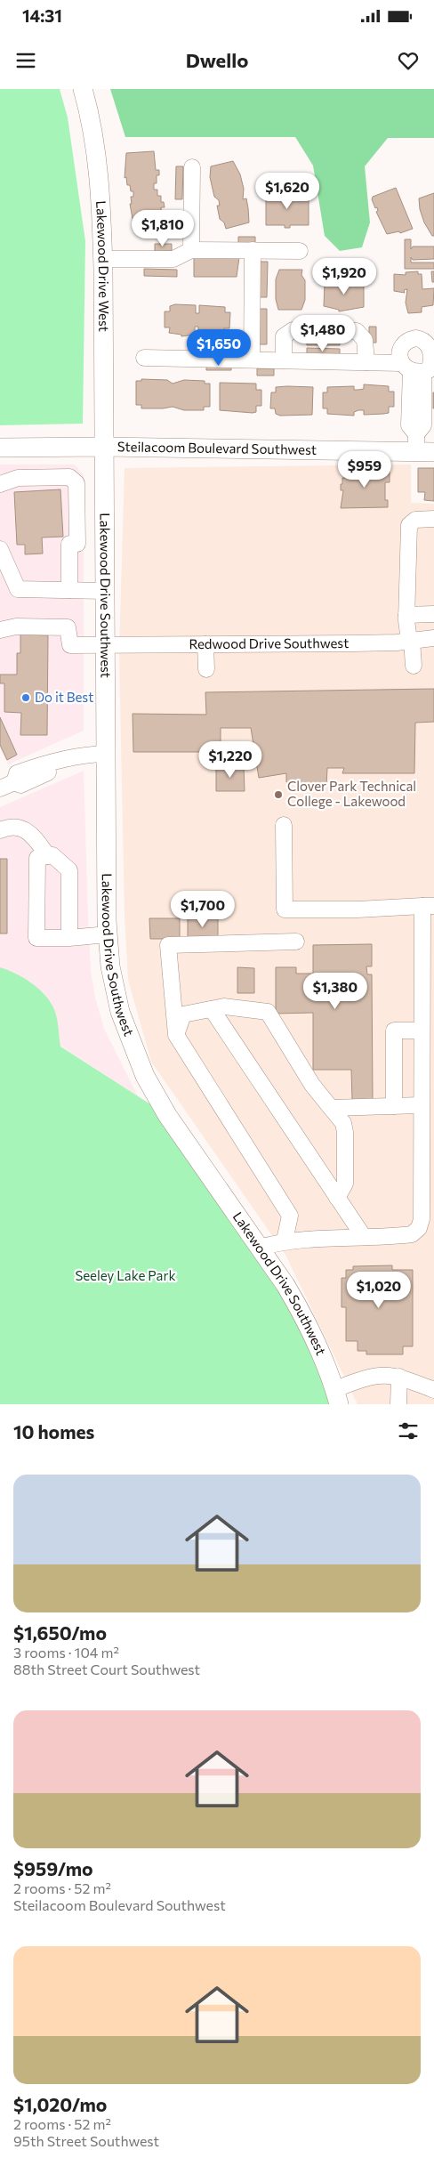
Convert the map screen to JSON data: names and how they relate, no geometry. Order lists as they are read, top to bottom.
{
  "streets": {
    "main road": ["Lakewood Drive West", "Steilacoom Boulevard Southwest", "Lakewood Drive Southwest"],
    "street": ["Redwood Drive Southwest"]
  },
  "crossings": [
    ["Lakewood Drive West", "Steilacoom Boulevard Southwest"],
    ["Lakewood Drive West", "Lakewood Drive Southwest"],
    ["Steilacoom Boulevard Southwest", "Lakewood Drive Southwest"],
    ["Lakewood Drive Southwest", "Redwood Drive Southwest"]
  ],
  "parks": ["Seeley Lake Park"],
  "places": ["Do it Best", "Clover Park Technical College - Lakewood"],
  "page": {
    "status": "14:31",
    "header": "Dwello",
    "price": [
      "$1,620",
      "$1,810",
      "$1,920",
      "$1,480",
      "$1,650",
      "$959",
      "$1,220",
      "$1,700",
      "$1,380",
      "$1,020"
    ],
    "heading": "10 homes",
    "list": [
      {
        "name": "$1,650/mo",
        "note": "3 rooms · 104 m² · 88th Street Court Southwest"
      },
      {
        "name": "$959/mo",
        "note": "2 rooms · 52 m² · Steilacoom Boulevard Southwest"
      },
      {
        "name": "$1,020/mo",
        "note": "2 rooms · 52 m² · 95th Street Southwest"
      }
    ]
  }
}
